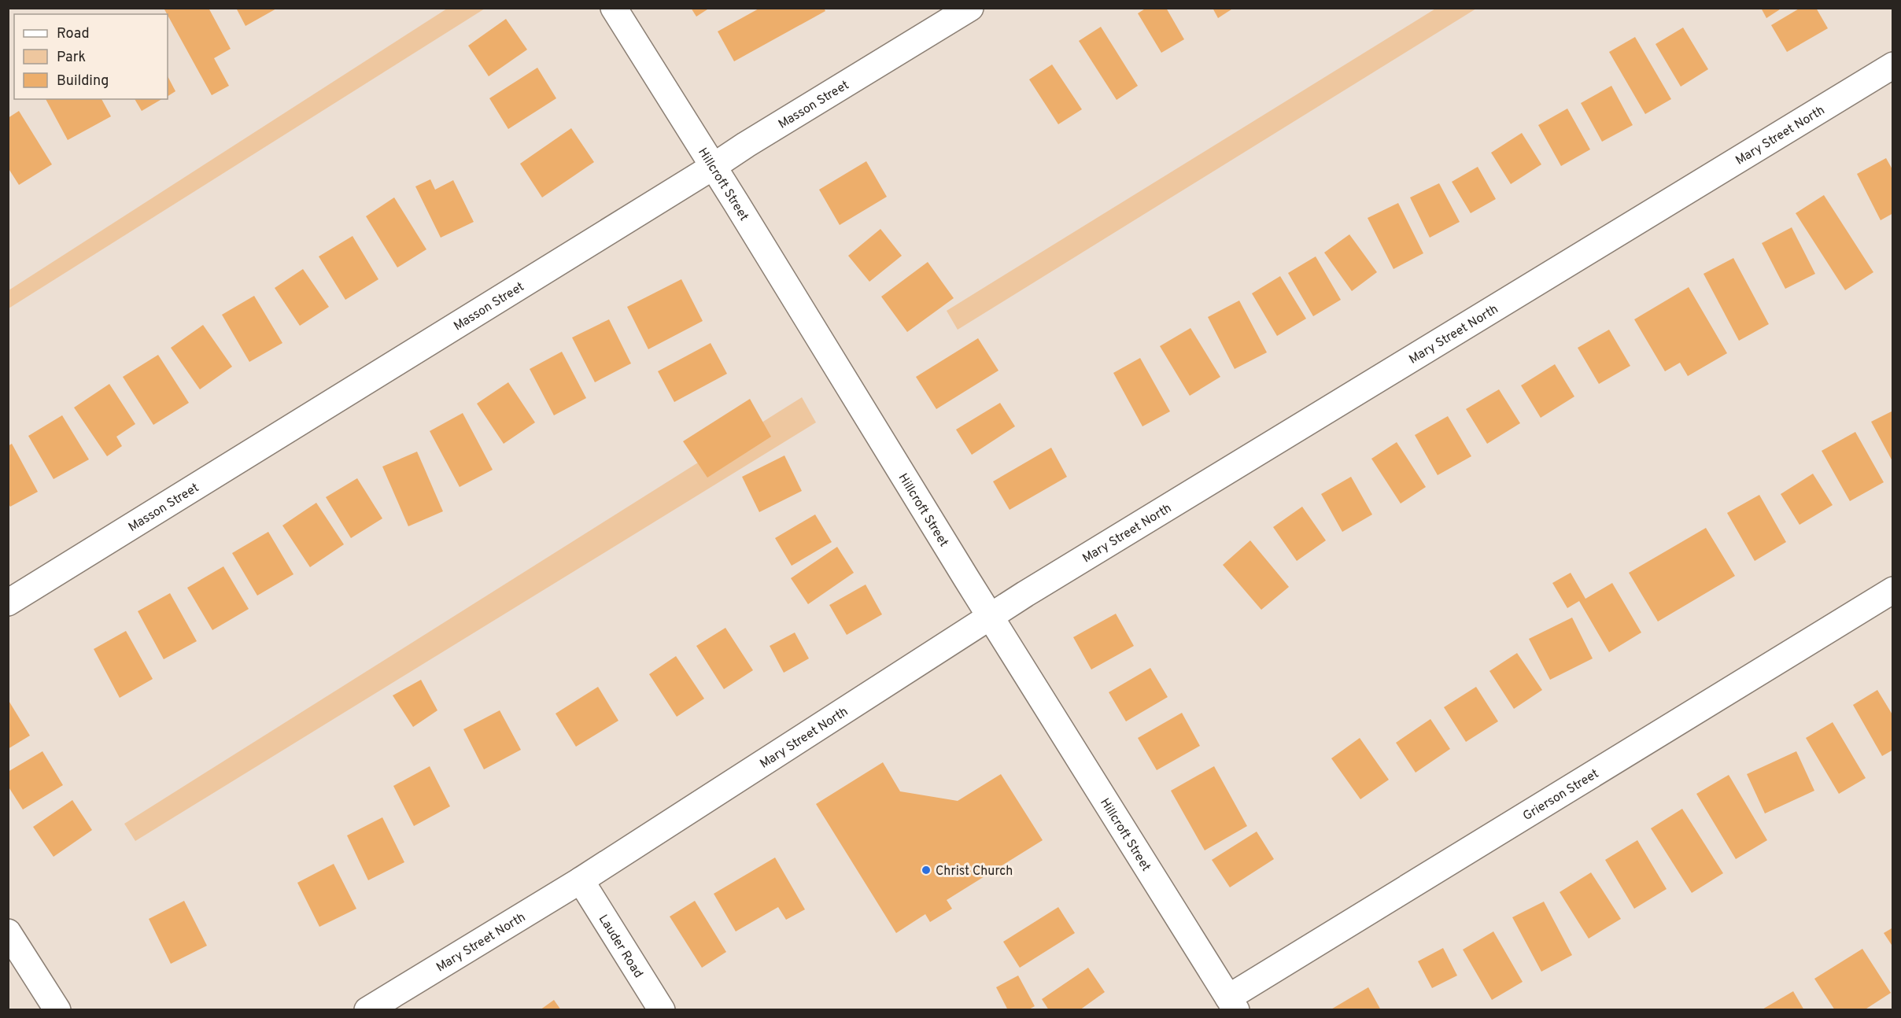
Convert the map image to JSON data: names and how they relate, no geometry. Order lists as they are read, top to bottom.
{
  "streets": {
    "street": [
      "Masson Street",
      "Mary Street North",
      "Hillcroft Street",
      "Grierson Street",
      "Lauder Road"
    ]
  },
  "crossings": [
    ["Masson Street", "Hillcroft Street"],
    ["Mary Street North", "Hillcroft Street"],
    ["Mary Street North", "Lauder Road"],
    ["Hillcroft Street", "Grierson Street"]
  ],
  "places": ["Christ Church"],
  "legend": ["Road", "Park", "Building"]
}
